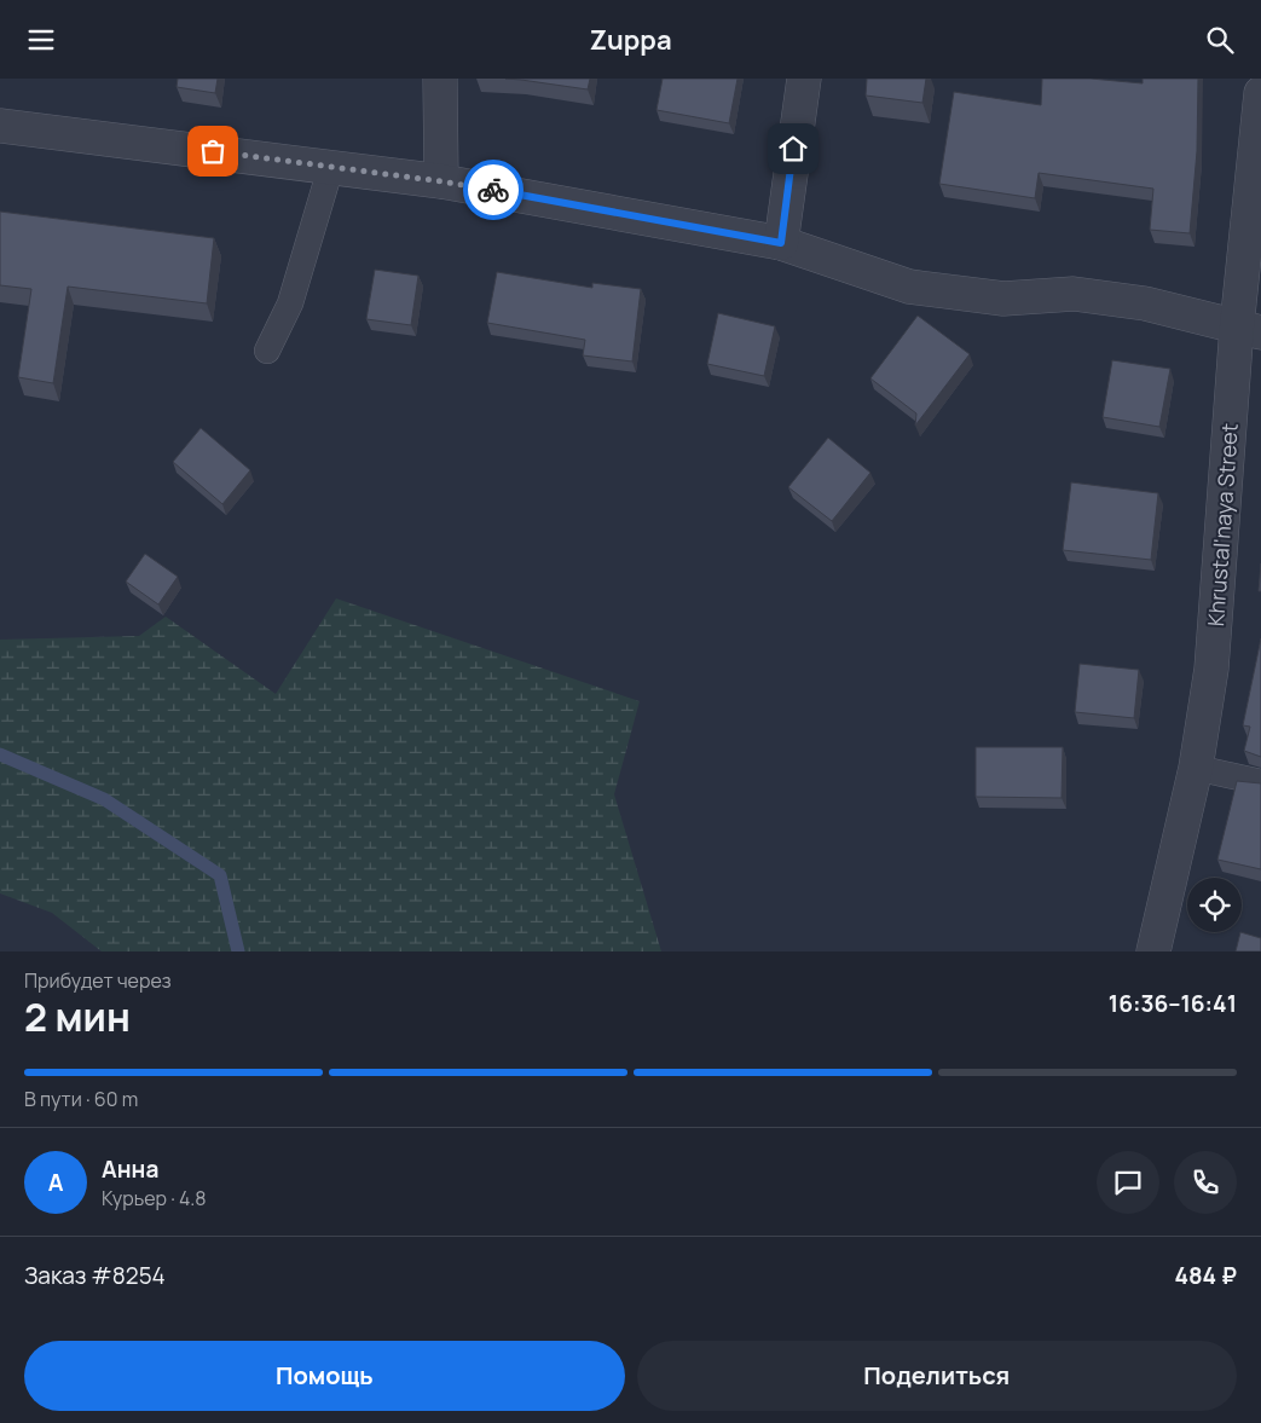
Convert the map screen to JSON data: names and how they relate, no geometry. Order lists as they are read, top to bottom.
{
  "streets": {
    "street": ["Khrustal'naya Street"]
  },
  "page": {
    "header": "Zuppa",
    "heading": ["2 мин", "Прибудет через", "16:36–16:41"],
    "panel": [
      "Анна",
      "Курьер · 4.8",
      "Заказ #8254",
      "484 ₽"
    ],
    "bar": "В пути · 60 m",
    "round": "А",
    "buttons": ["Помощь", "Поделиться"]
  }
}
